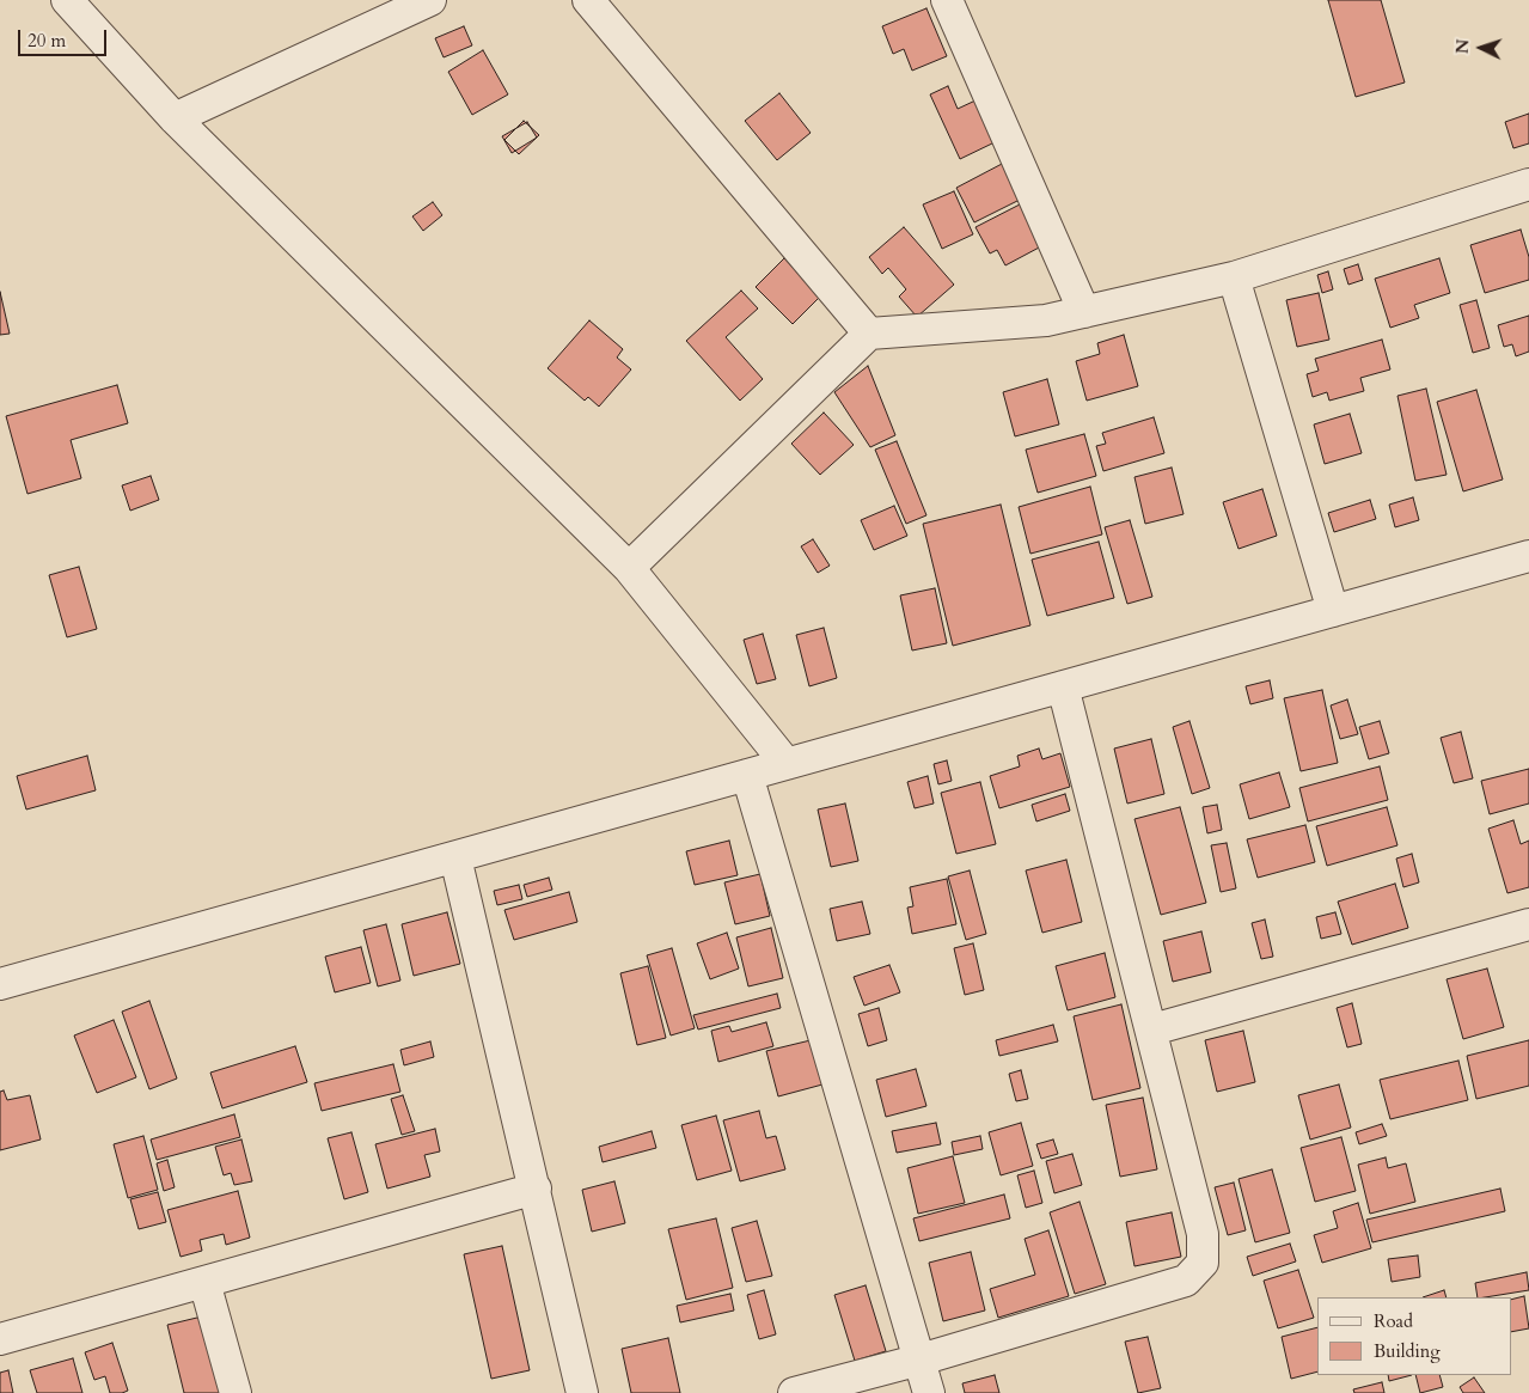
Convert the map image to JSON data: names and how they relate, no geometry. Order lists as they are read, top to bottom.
{
  "legend": ["Road", "Building"],
  "scale_bar": "20 m",
  "north": "left"
}
